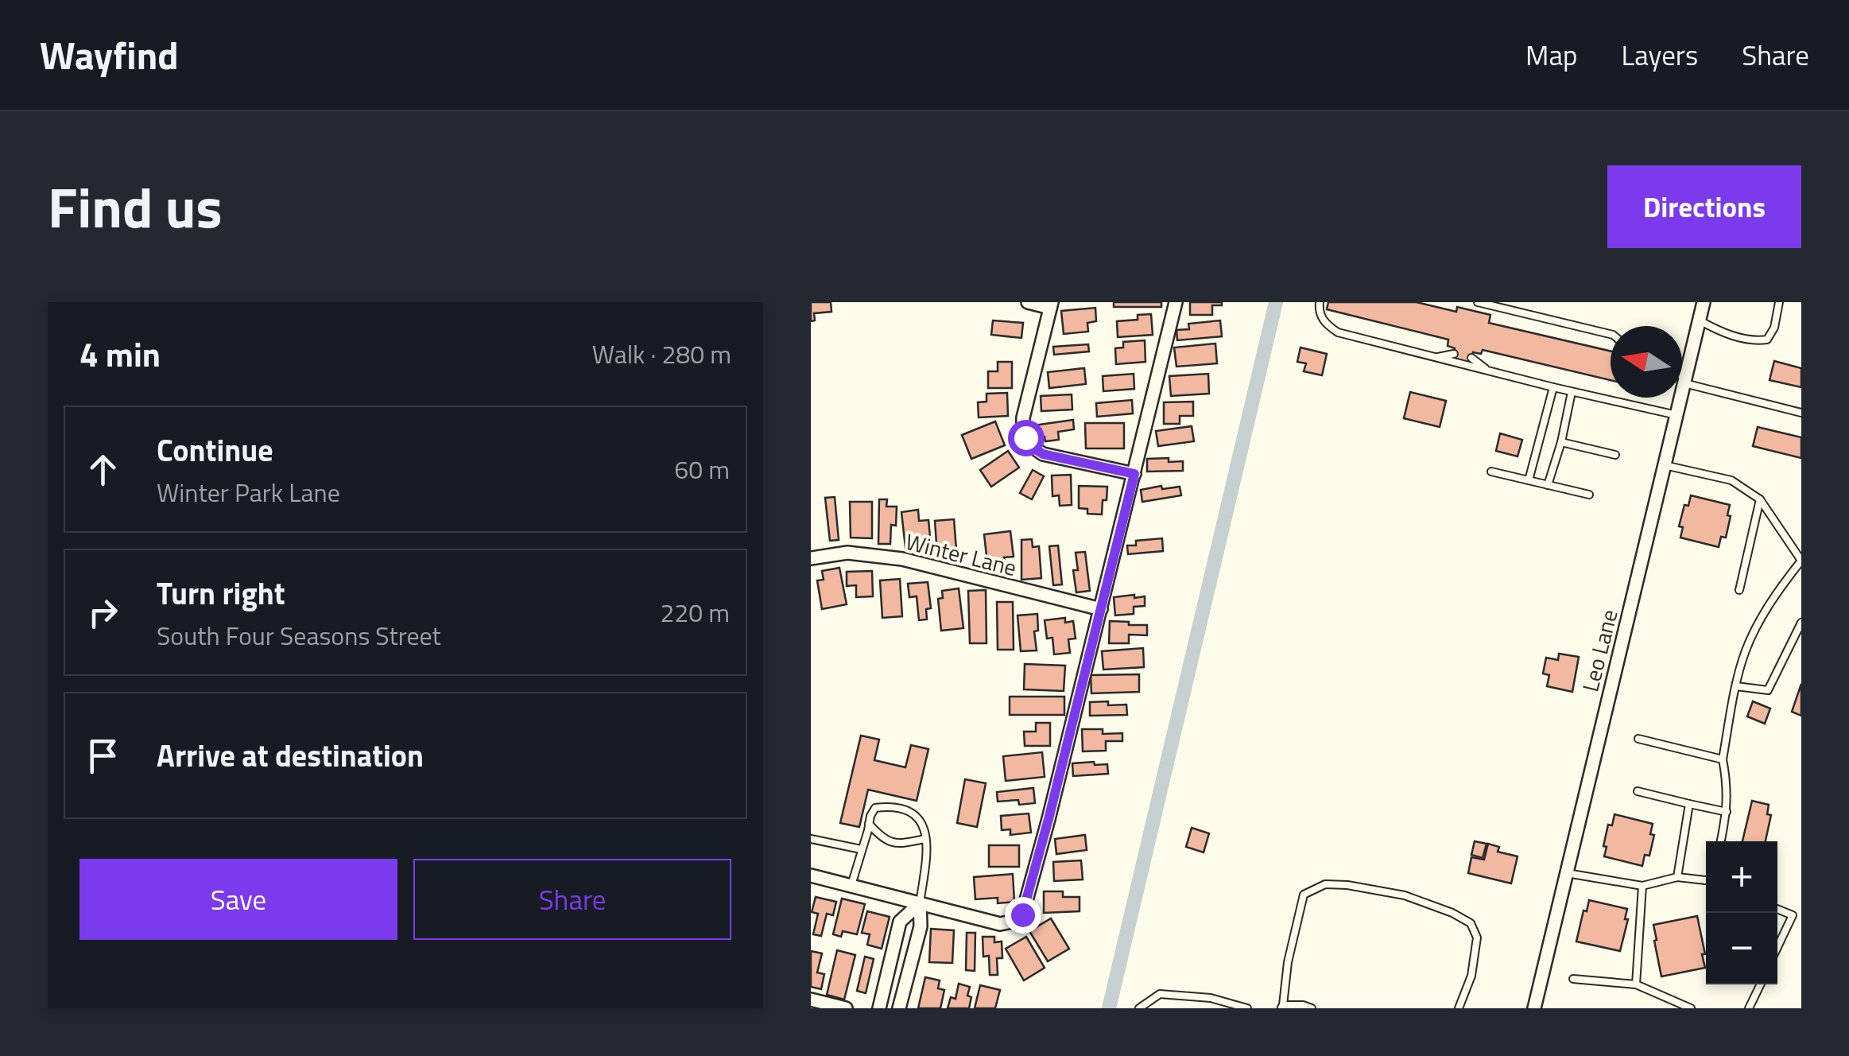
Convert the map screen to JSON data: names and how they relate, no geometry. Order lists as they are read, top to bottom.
{
  "streets": {
    "street": ["Winter Lane", "Leo Lane"]
  },
  "north": "left",
  "page": {
    "header": "Wayfind",
    "nav": ["Map", "Layers", "Share"],
    "title": "Find us",
    "buttons": [
      "Directions",
      ["Save", "Share"]
    ],
    "heading": ["4 min", "Walk · 280 m"],
    "list": [
      ["Continue", "Winter Park Lane", "60 m"],
      ["Turn right", "South Four Seasons Street", "220 m"],
      "Arrive at destination"
    ],
    "map_buttons": ["+", "−"]
  }
}
